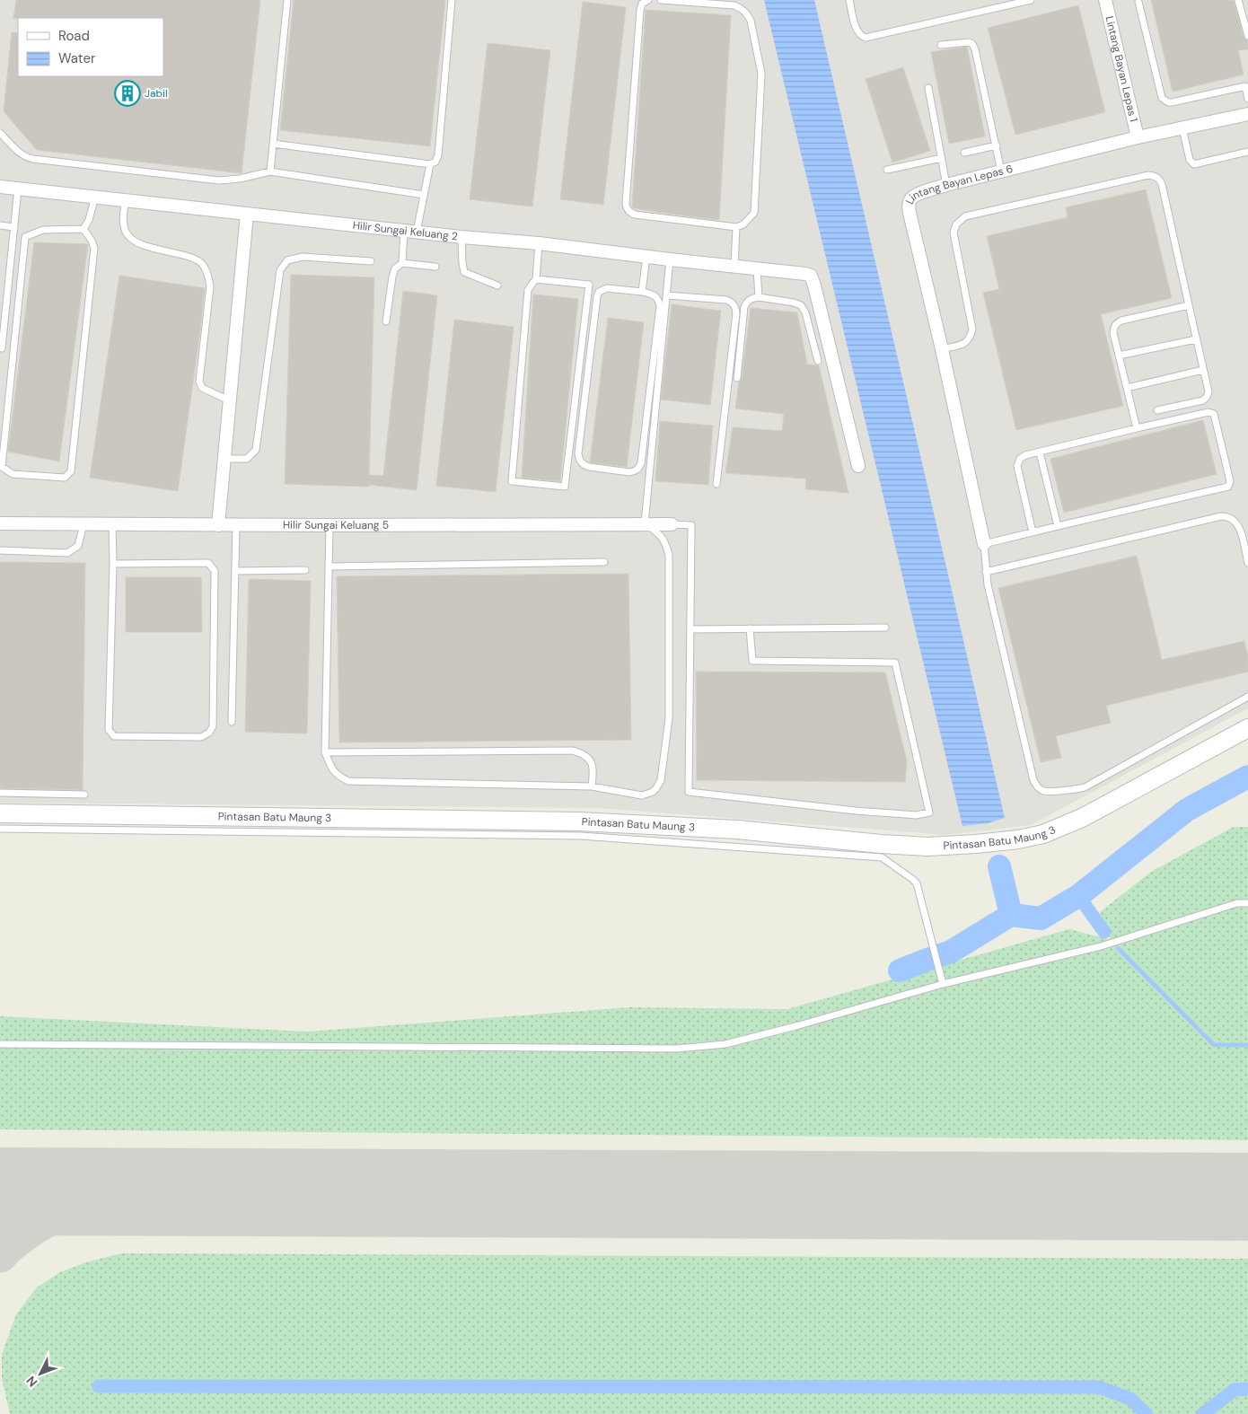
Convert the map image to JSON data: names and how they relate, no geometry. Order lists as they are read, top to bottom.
{
  "streets": {
    "street": [
      "Lintang Bayan Lepas 1",
      "Lintang Bayan Lepas 6",
      "Hilir Sungai Keluang 2",
      "Hilir Sungai Keluang 5",
      "Pintasan Batu Maung 3"
    ]
  },
  "crossings": [
    ["Lintang Bayan Lepas 1", "Lintang Bayan Lepas 6"]
  ],
  "places": {
    "building": ["Jabil"]
  },
  "legend": ["Road", "Water"],
  "north": "bottom left"
}
